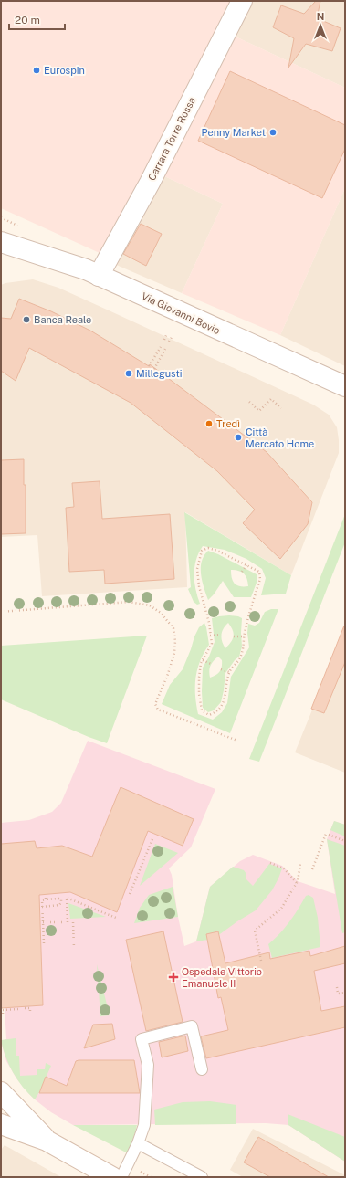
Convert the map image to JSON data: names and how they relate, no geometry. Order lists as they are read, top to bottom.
{
  "streets": {
    "street": ["Carrara Torre Rossa", "Via Giovanni Bovio"]
  },
  "crossings": [
    ["Carrara Torre Rossa", "Via Giovanni Bovio"]
  ],
  "places": {
    "other": [
      "Eurospin",
      "Penny Market",
      "Banca Reale",
      "Millegusti",
      "Tredì",
      "Città Mercato Home"
    ],
    "health": ["Ospedale Vittorio Emanuele II"]
  },
  "scale_bar": "20 m",
  "north": "top"
}
